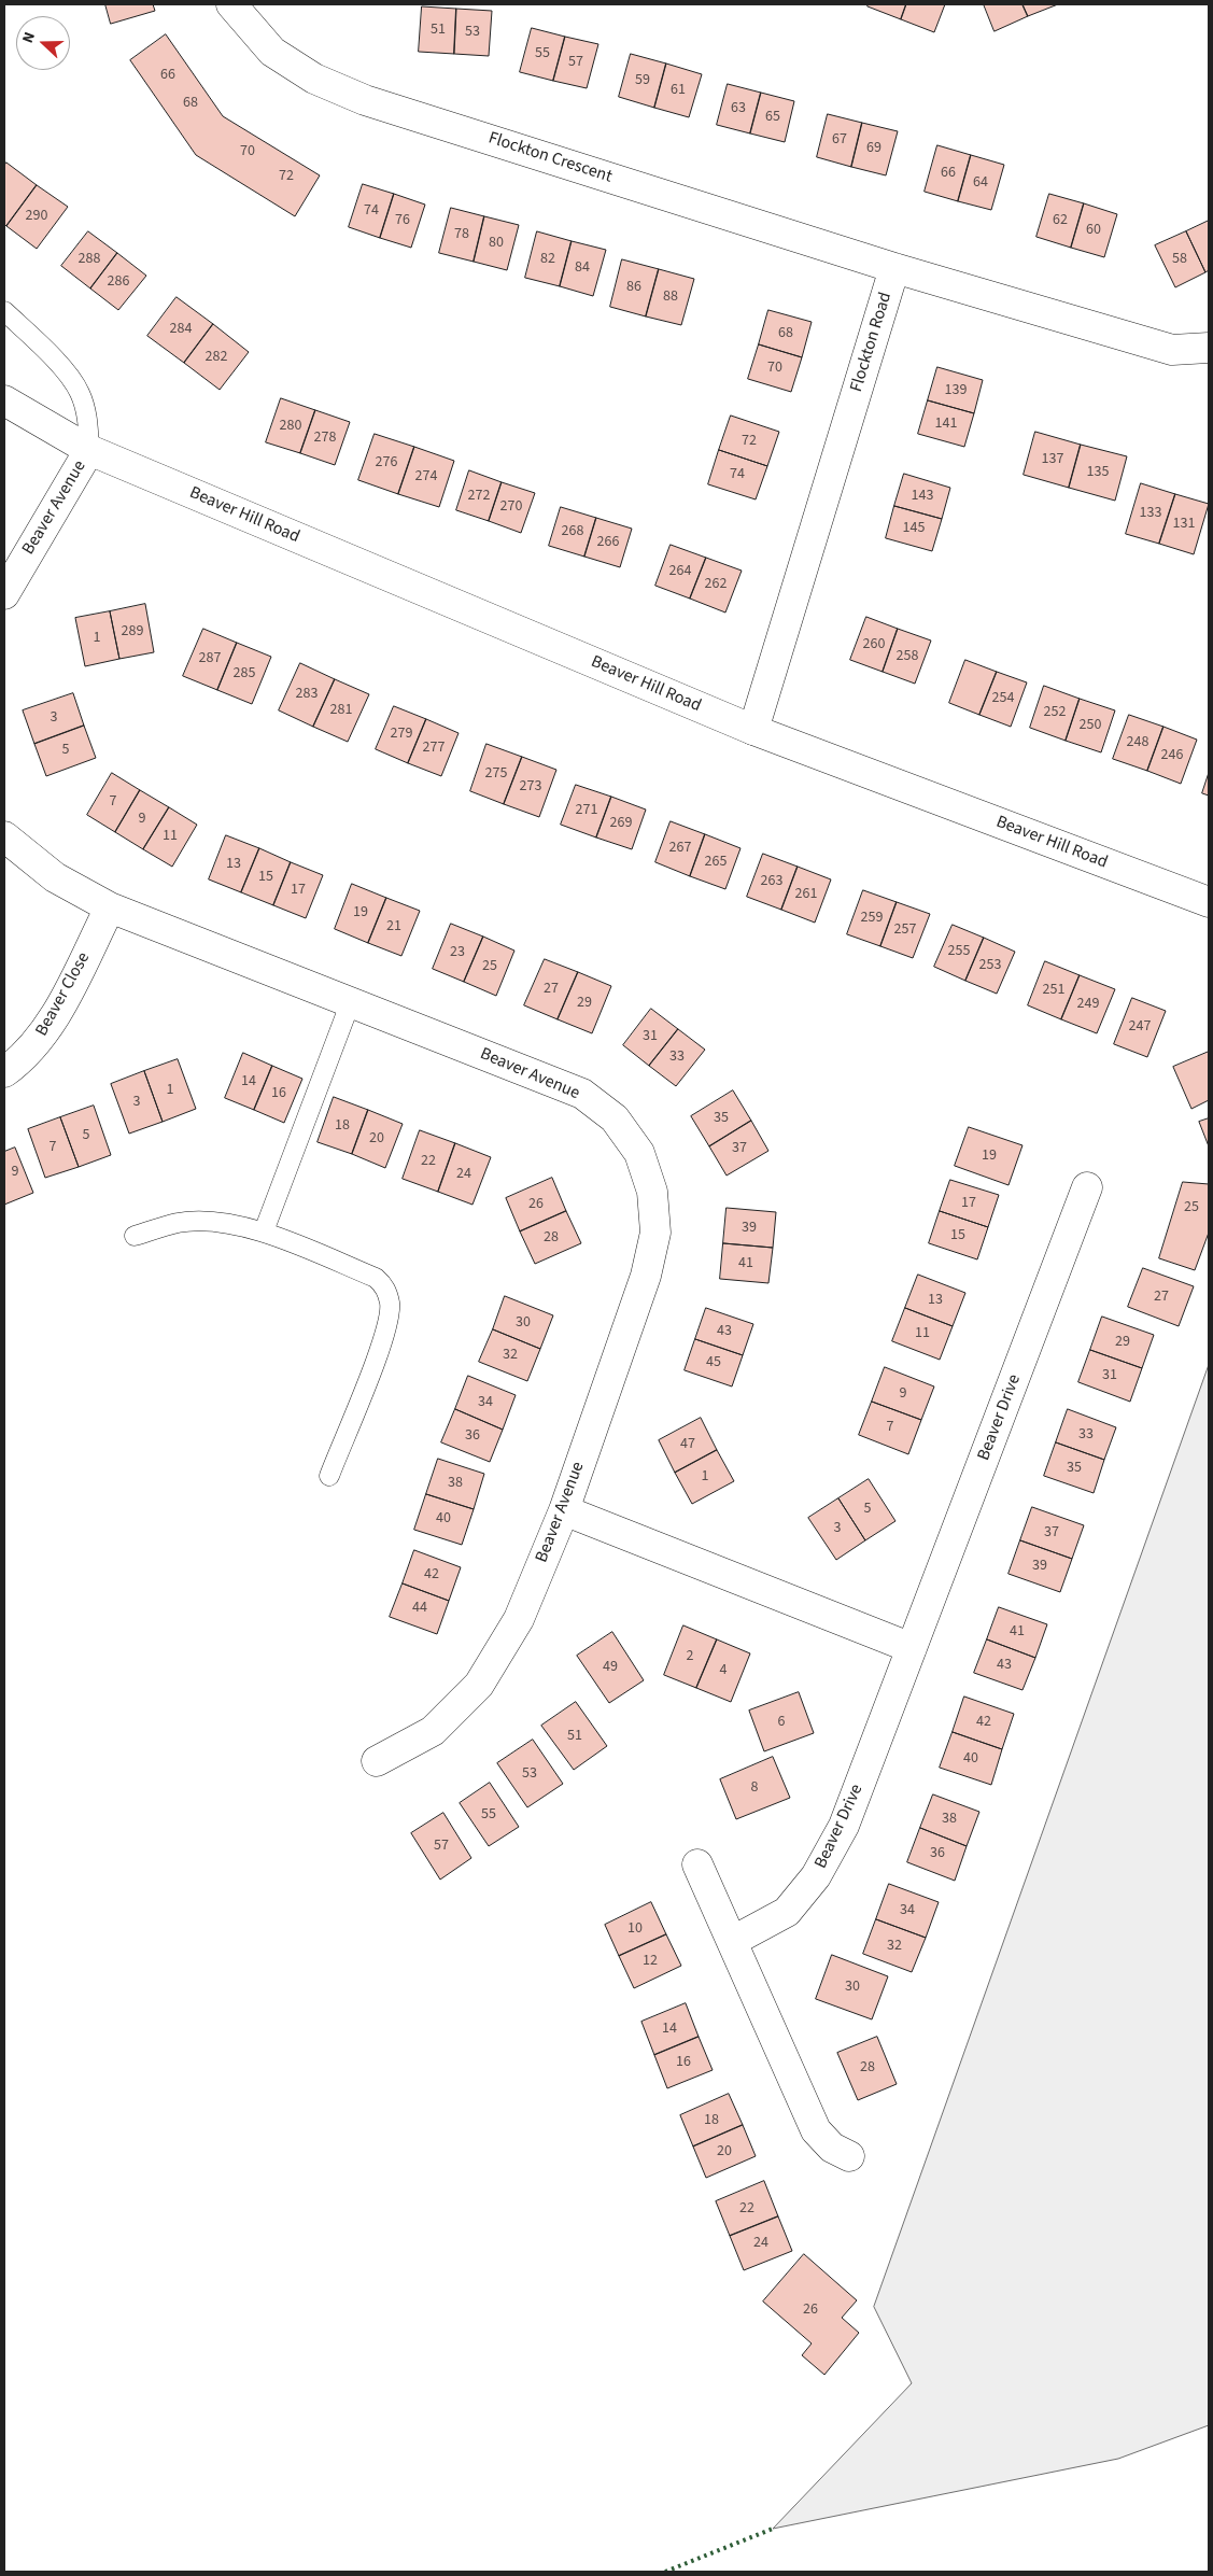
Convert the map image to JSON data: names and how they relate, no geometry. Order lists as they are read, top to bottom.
{
  "streets": {
    "street": [
      "Flockton Crescent",
      "Flockton Road",
      "Beaver Avenue",
      "Beaver Hill Road",
      "Beaver Close",
      "Beaver Drive"
    ]
  },
  "crossings": [
    ["Flockton Crescent", "Flockton Road"],
    ["Flockton Road", "Beaver Hill Road"],
    ["Beaver Avenue", "Beaver Hill Road"],
    ["Beaver Avenue", "Beaver Close"]
  ],
  "house_numbers": [
    "51",
    "53",
    "55",
    "57",
    "66",
    "59",
    "61",
    "68",
    "63",
    "65",
    "67",
    "69",
    "70",
    "66",
    "72",
    "64",
    "74",
    "290",
    "76",
    "62",
    "60",
    "78",
    "80",
    "288",
    "82",
    "58",
    "84",
    "286",
    "86",
    "88",
    "284",
    "68",
    "282",
    "70",
    "139",
    "141",
    "280",
    "278",
    "72",
    "137",
    "276",
    "135",
    "74",
    "274",
    "272",
    "143",
    "270",
    "133",
    "131",
    "145",
    "268",
    "266",
    "264",
    "262",
    "289",
    "1",
    "260",
    "258",
    "287",
    "285",
    "283",
    "254",
    "281",
    "252",
    "3",
    "250",
    "279",
    "248",
    "277",
    "5",
    "246",
    "275",
    "273",
    "7",
    "271",
    "9",
    "269",
    "11",
    "267",
    "265",
    "13",
    "15",
    "263",
    "17",
    "261",
    "19",
    "259",
    "21",
    "257",
    "255",
    "23",
    "253",
    "25",
    "27",
    "251",
    "29",
    "249",
    "247",
    "31",
    "33",
    "14",
    "1",
    "16",
    "3",
    "35",
    "18",
    "5",
    "20",
    "7",
    "37",
    "19",
    "22",
    "9",
    "24",
    "17",
    "26",
    "25",
    "39",
    "15",
    "28",
    "41",
    "27",
    "13",
    "30",
    "43",
    "11",
    "29",
    "32",
    "45",
    "31",
    "9",
    "34",
    "7",
    "33",
    "36",
    "47",
    "35",
    "1",
    "38",
    "5",
    "40",
    "3",
    "37",
    "39",
    "42",
    "44",
    "41",
    "2",
    "43",
    "49",
    "4",
    "6",
    "42",
    "51",
    "40",
    "53",
    "8",
    "55",
    "38",
    "57",
    "36",
    "34",
    "10",
    "32",
    "12",
    "30",
    "14",
    "16",
    "28",
    "18",
    "20",
    "22",
    "24",
    "26"
  ],
  "north": "left"
}
